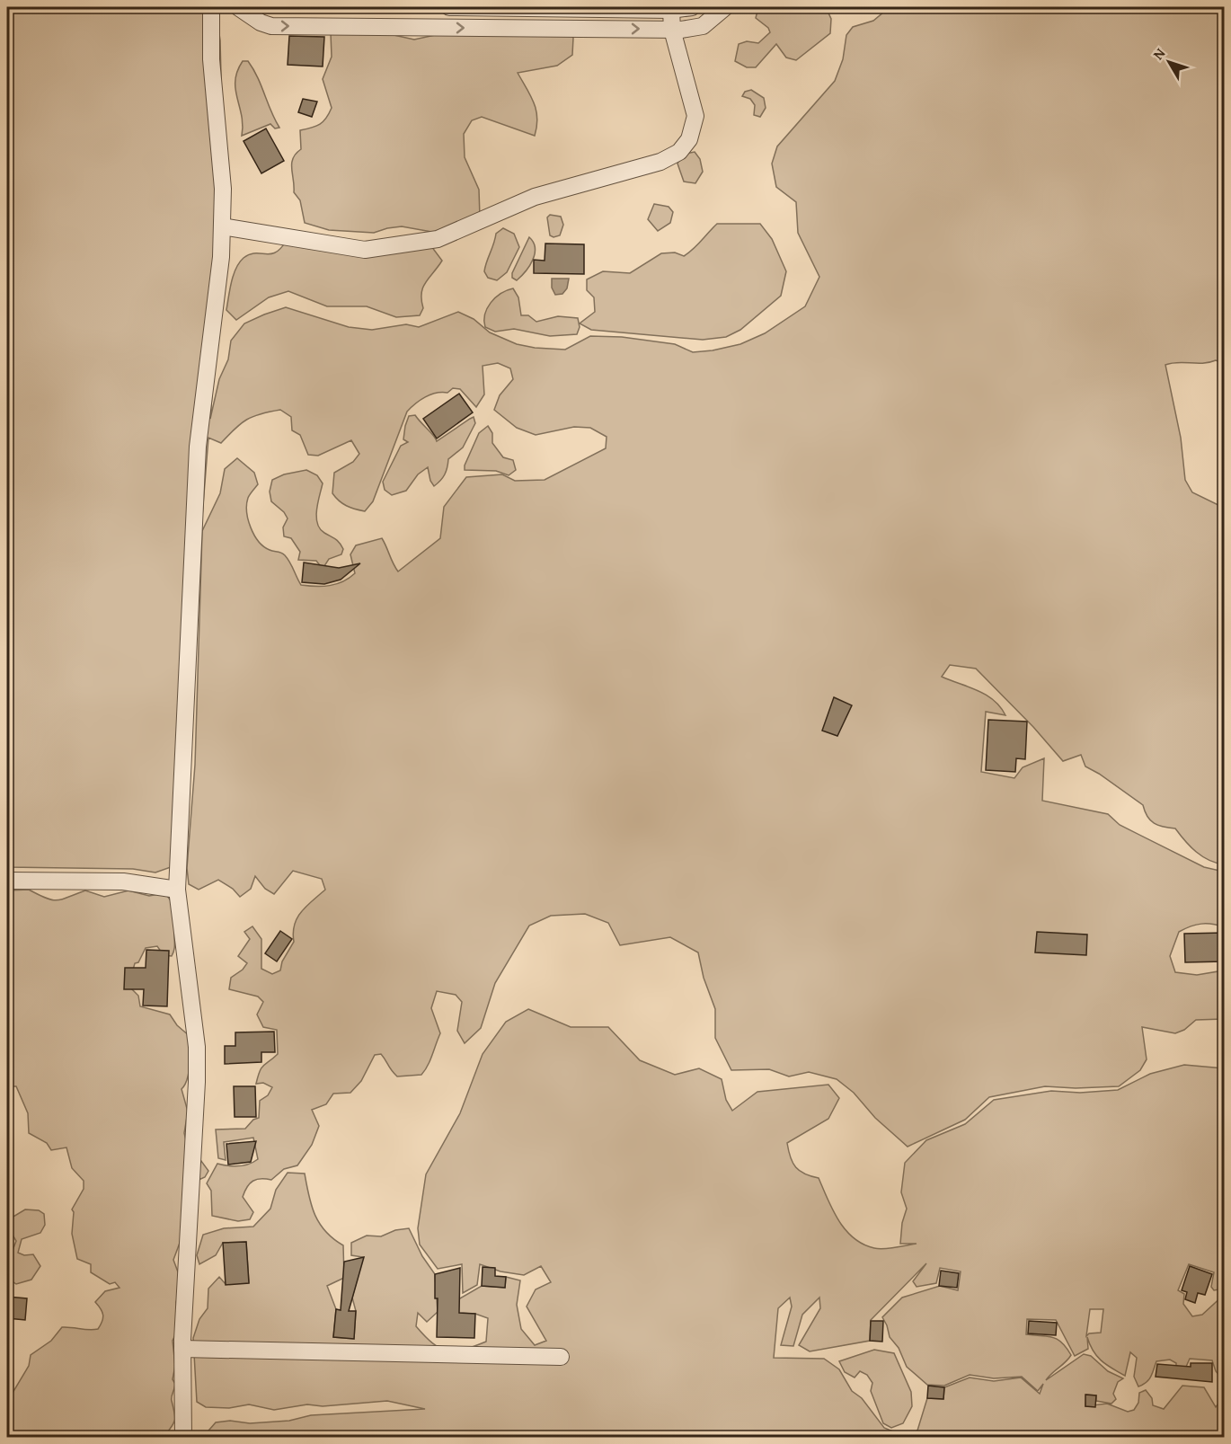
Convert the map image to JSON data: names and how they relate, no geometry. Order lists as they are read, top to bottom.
{
  "north": "top left"
}
